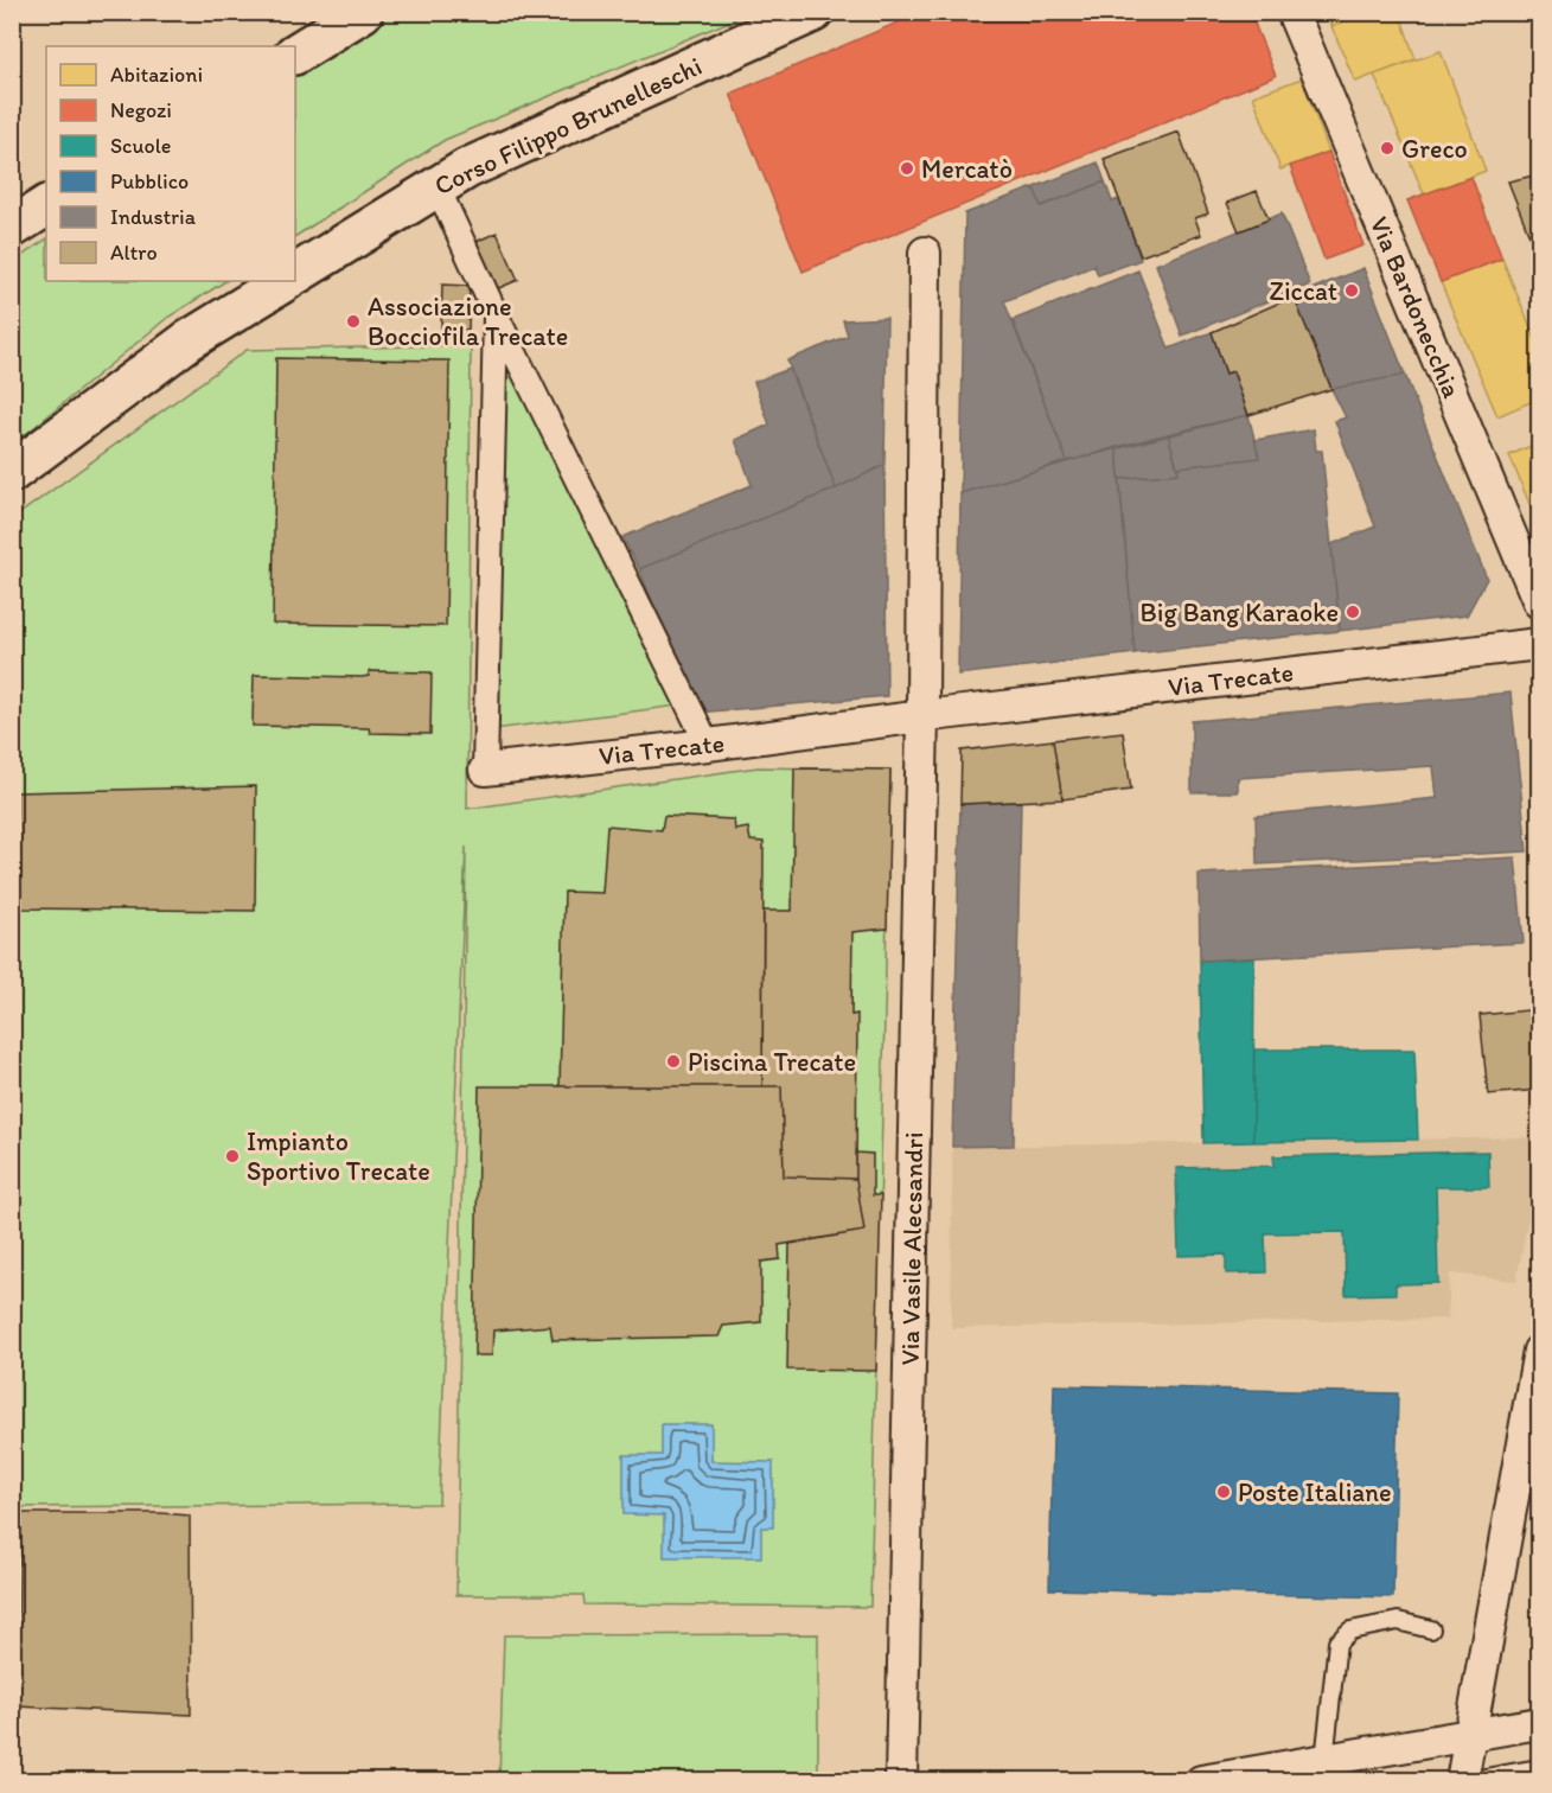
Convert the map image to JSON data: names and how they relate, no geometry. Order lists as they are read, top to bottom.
{
  "streets": {
    "street": [
      "Corso Filippo Brunelleschi",
      "Via Bardonecchia",
      "Via Trecate",
      "Via Vasile Alecsandri"
    ]
  },
  "crossings": [
    ["Via Trecate", "Via Vasile Alecsandri"]
  ],
  "places": [
    "Greco",
    "Mercatò",
    "Ziccat",
    "Associazione Bocciofila Trecate",
    "Big Bang Karaoke",
    "Piscina Trecate",
    "Impianto Sportivo Trecate",
    "Poste Italiane"
  ],
  "legend": [
    "Abitazioni",
    "Negozi",
    "Scuole",
    "Pubblico",
    "Industria",
    "Altro"
  ]
}
